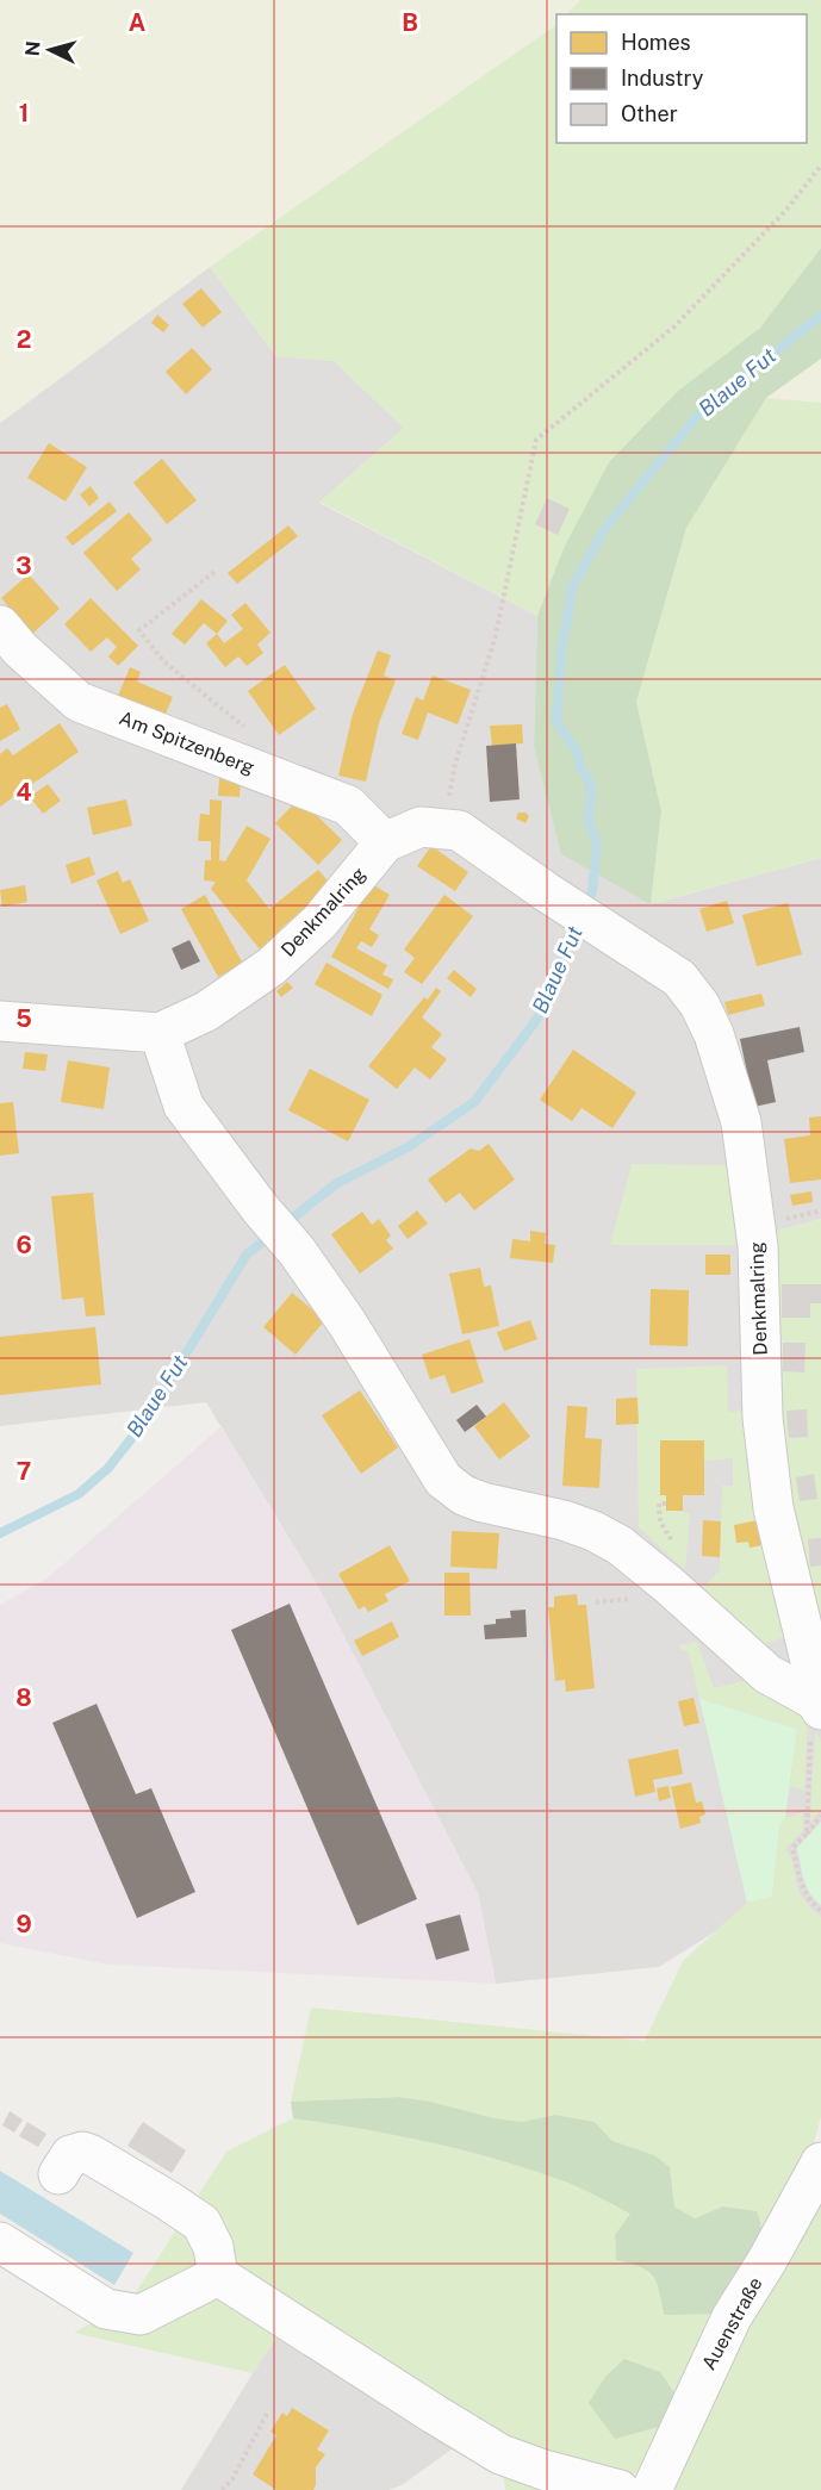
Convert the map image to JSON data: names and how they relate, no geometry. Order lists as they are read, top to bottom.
{
  "streets": {
    "street": ["Am Spitzenberg", "Denkmalring", "Auenstraße"]
  },
  "crossings": [
    ["Am Spitzenberg", "Denkmalring"]
  ],
  "water": ["Blaue Fut"],
  "legend": ["Homes", "Industry", "Other"],
  "north": "left",
  "grid": {
    "columns": ["A", "B"],
    "rows": [
      "1",
      "2",
      "3",
      "4",
      "5",
      "6",
      "7",
      "8",
      "9"
    ]
  }
}
